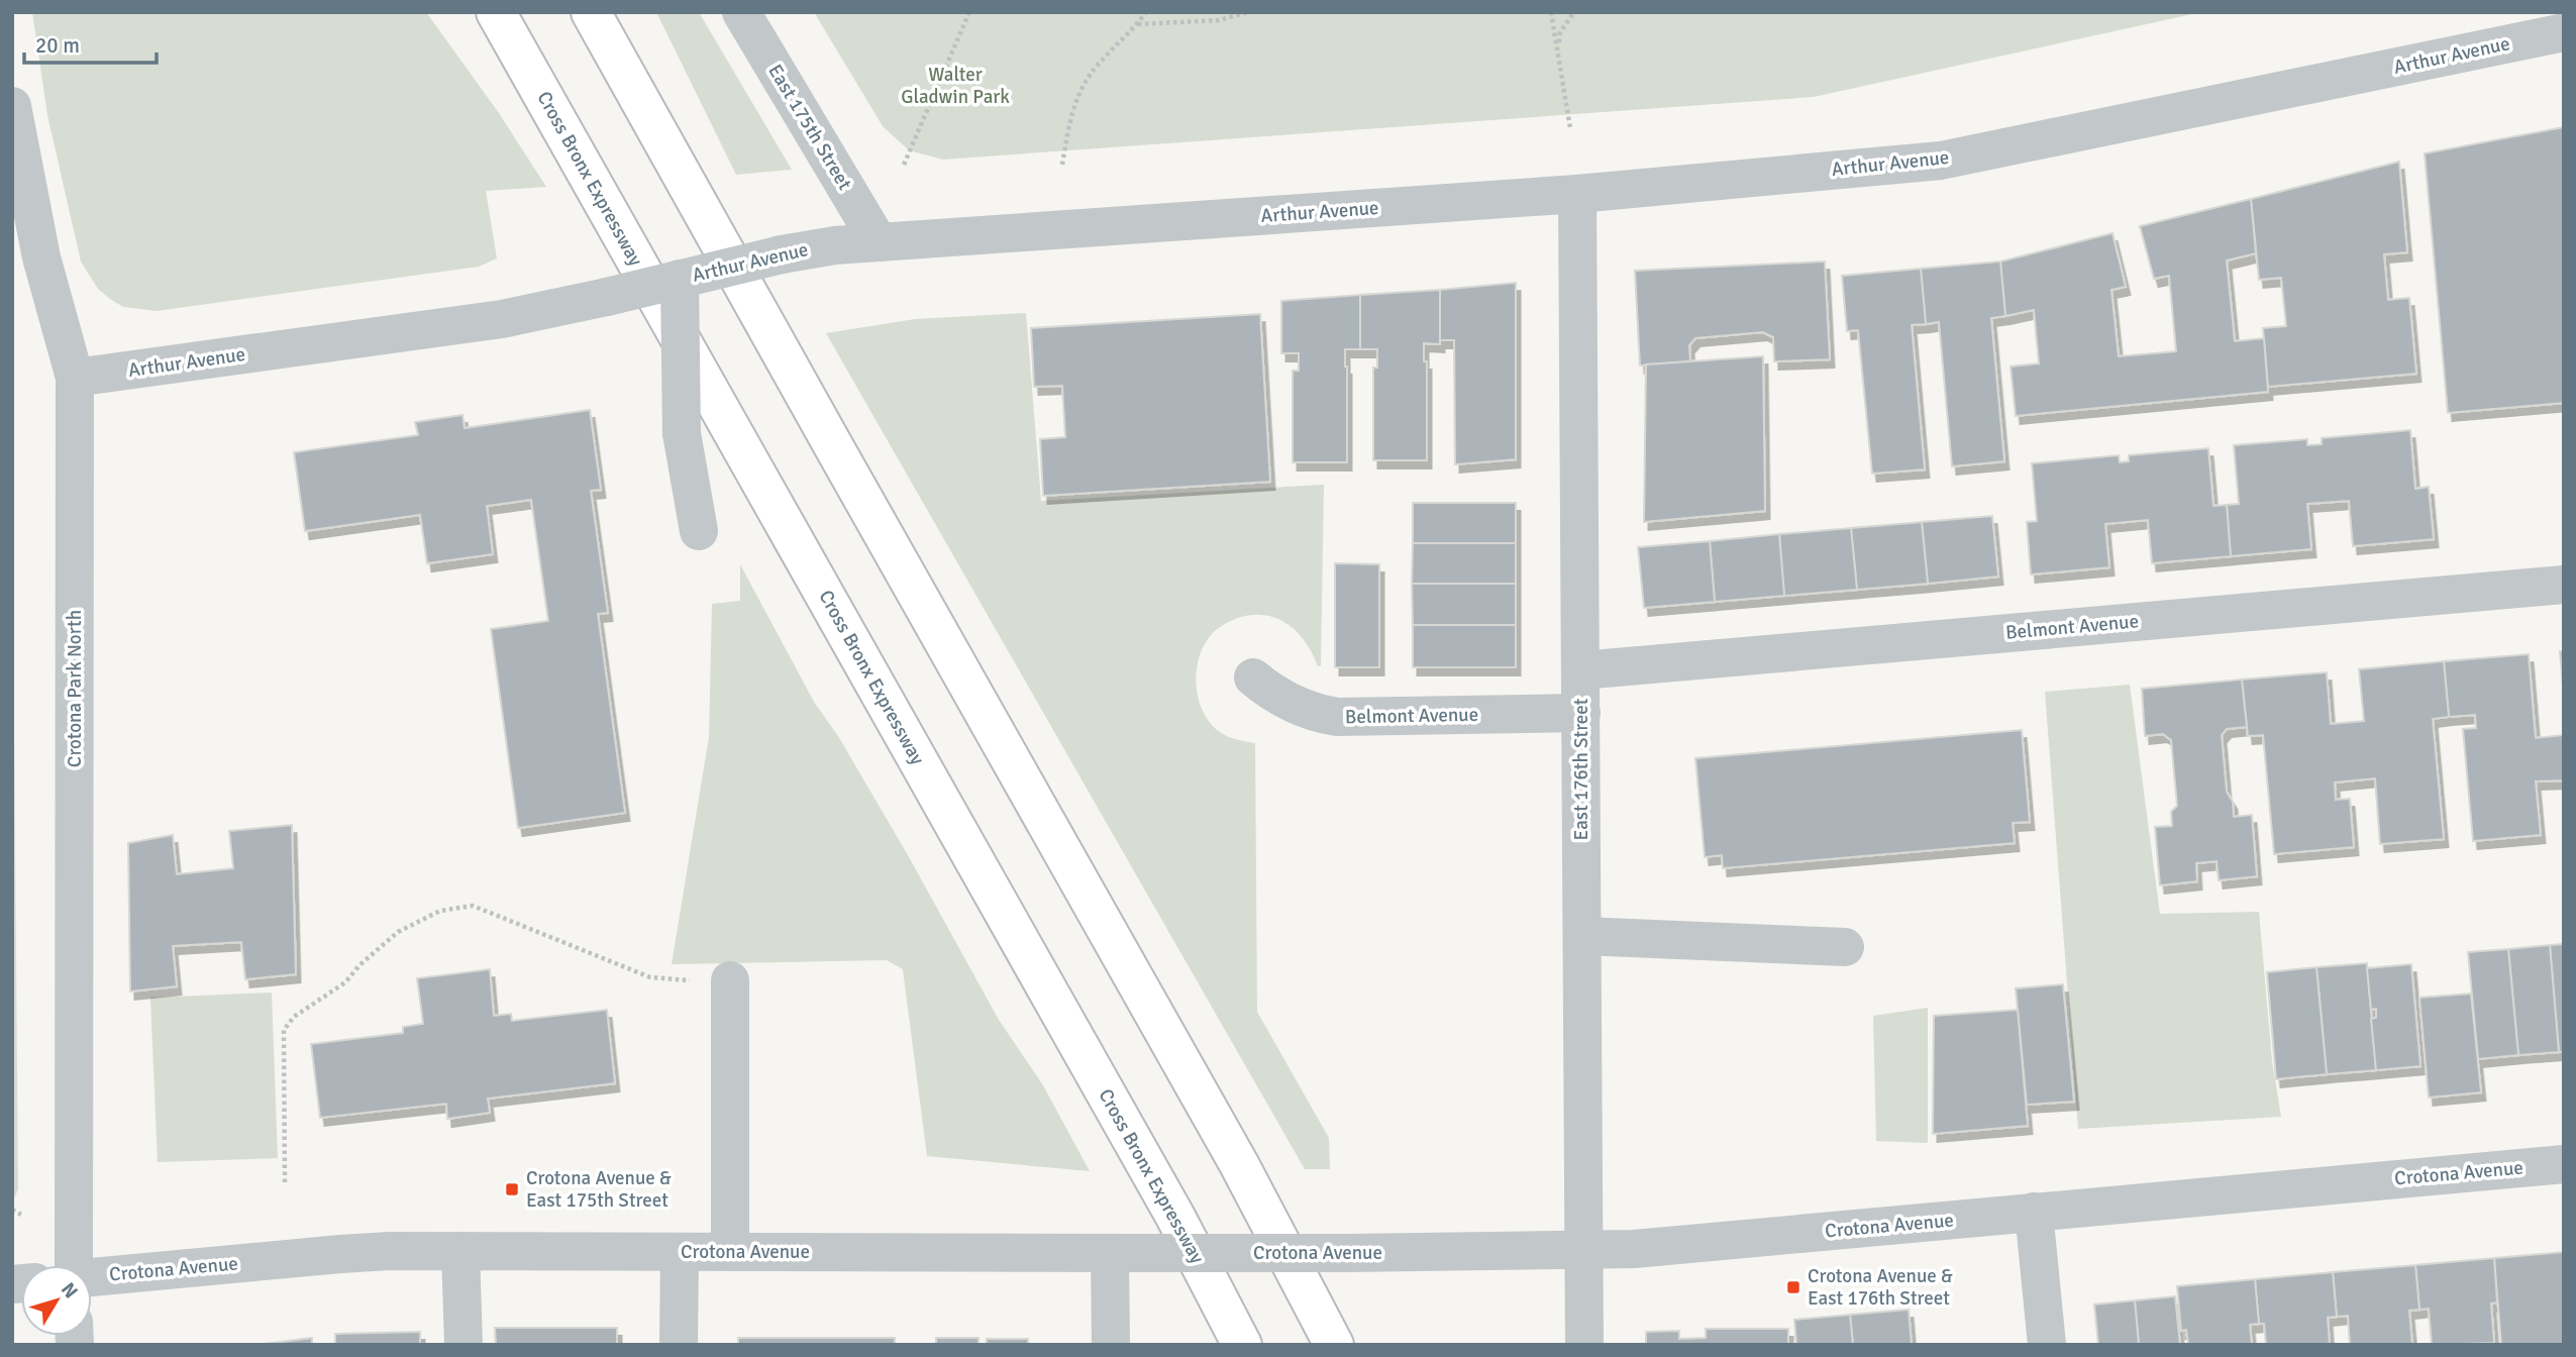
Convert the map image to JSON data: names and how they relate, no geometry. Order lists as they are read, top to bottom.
{
  "streets": {
    "highway": ["Cross Bronx Expressway"],
    "street": [
      "Arthur Avenue",
      "East 175th Street",
      "Belmont Avenue",
      "Crotona Park North",
      "East 176th Street",
      "Crotona Avenue"
    ]
  },
  "crossings": [
    ["Arthur Avenue", "East 175th Street"],
    ["Arthur Avenue", "Crotona Park North"],
    ["Arthur Avenue", "East 176th Street"],
    ["Belmont Avenue", "East 176th Street"],
    ["East 176th Street", "Crotona Avenue"]
  ],
  "parks": ["Walter Gladwin Park"],
  "places": {
    "transit": ["Crotona Avenue & East 175th Street", "Crotona Avenue & East 176th Street"]
  },
  "scale_bar": "20 m",
  "north": "top right"
}
